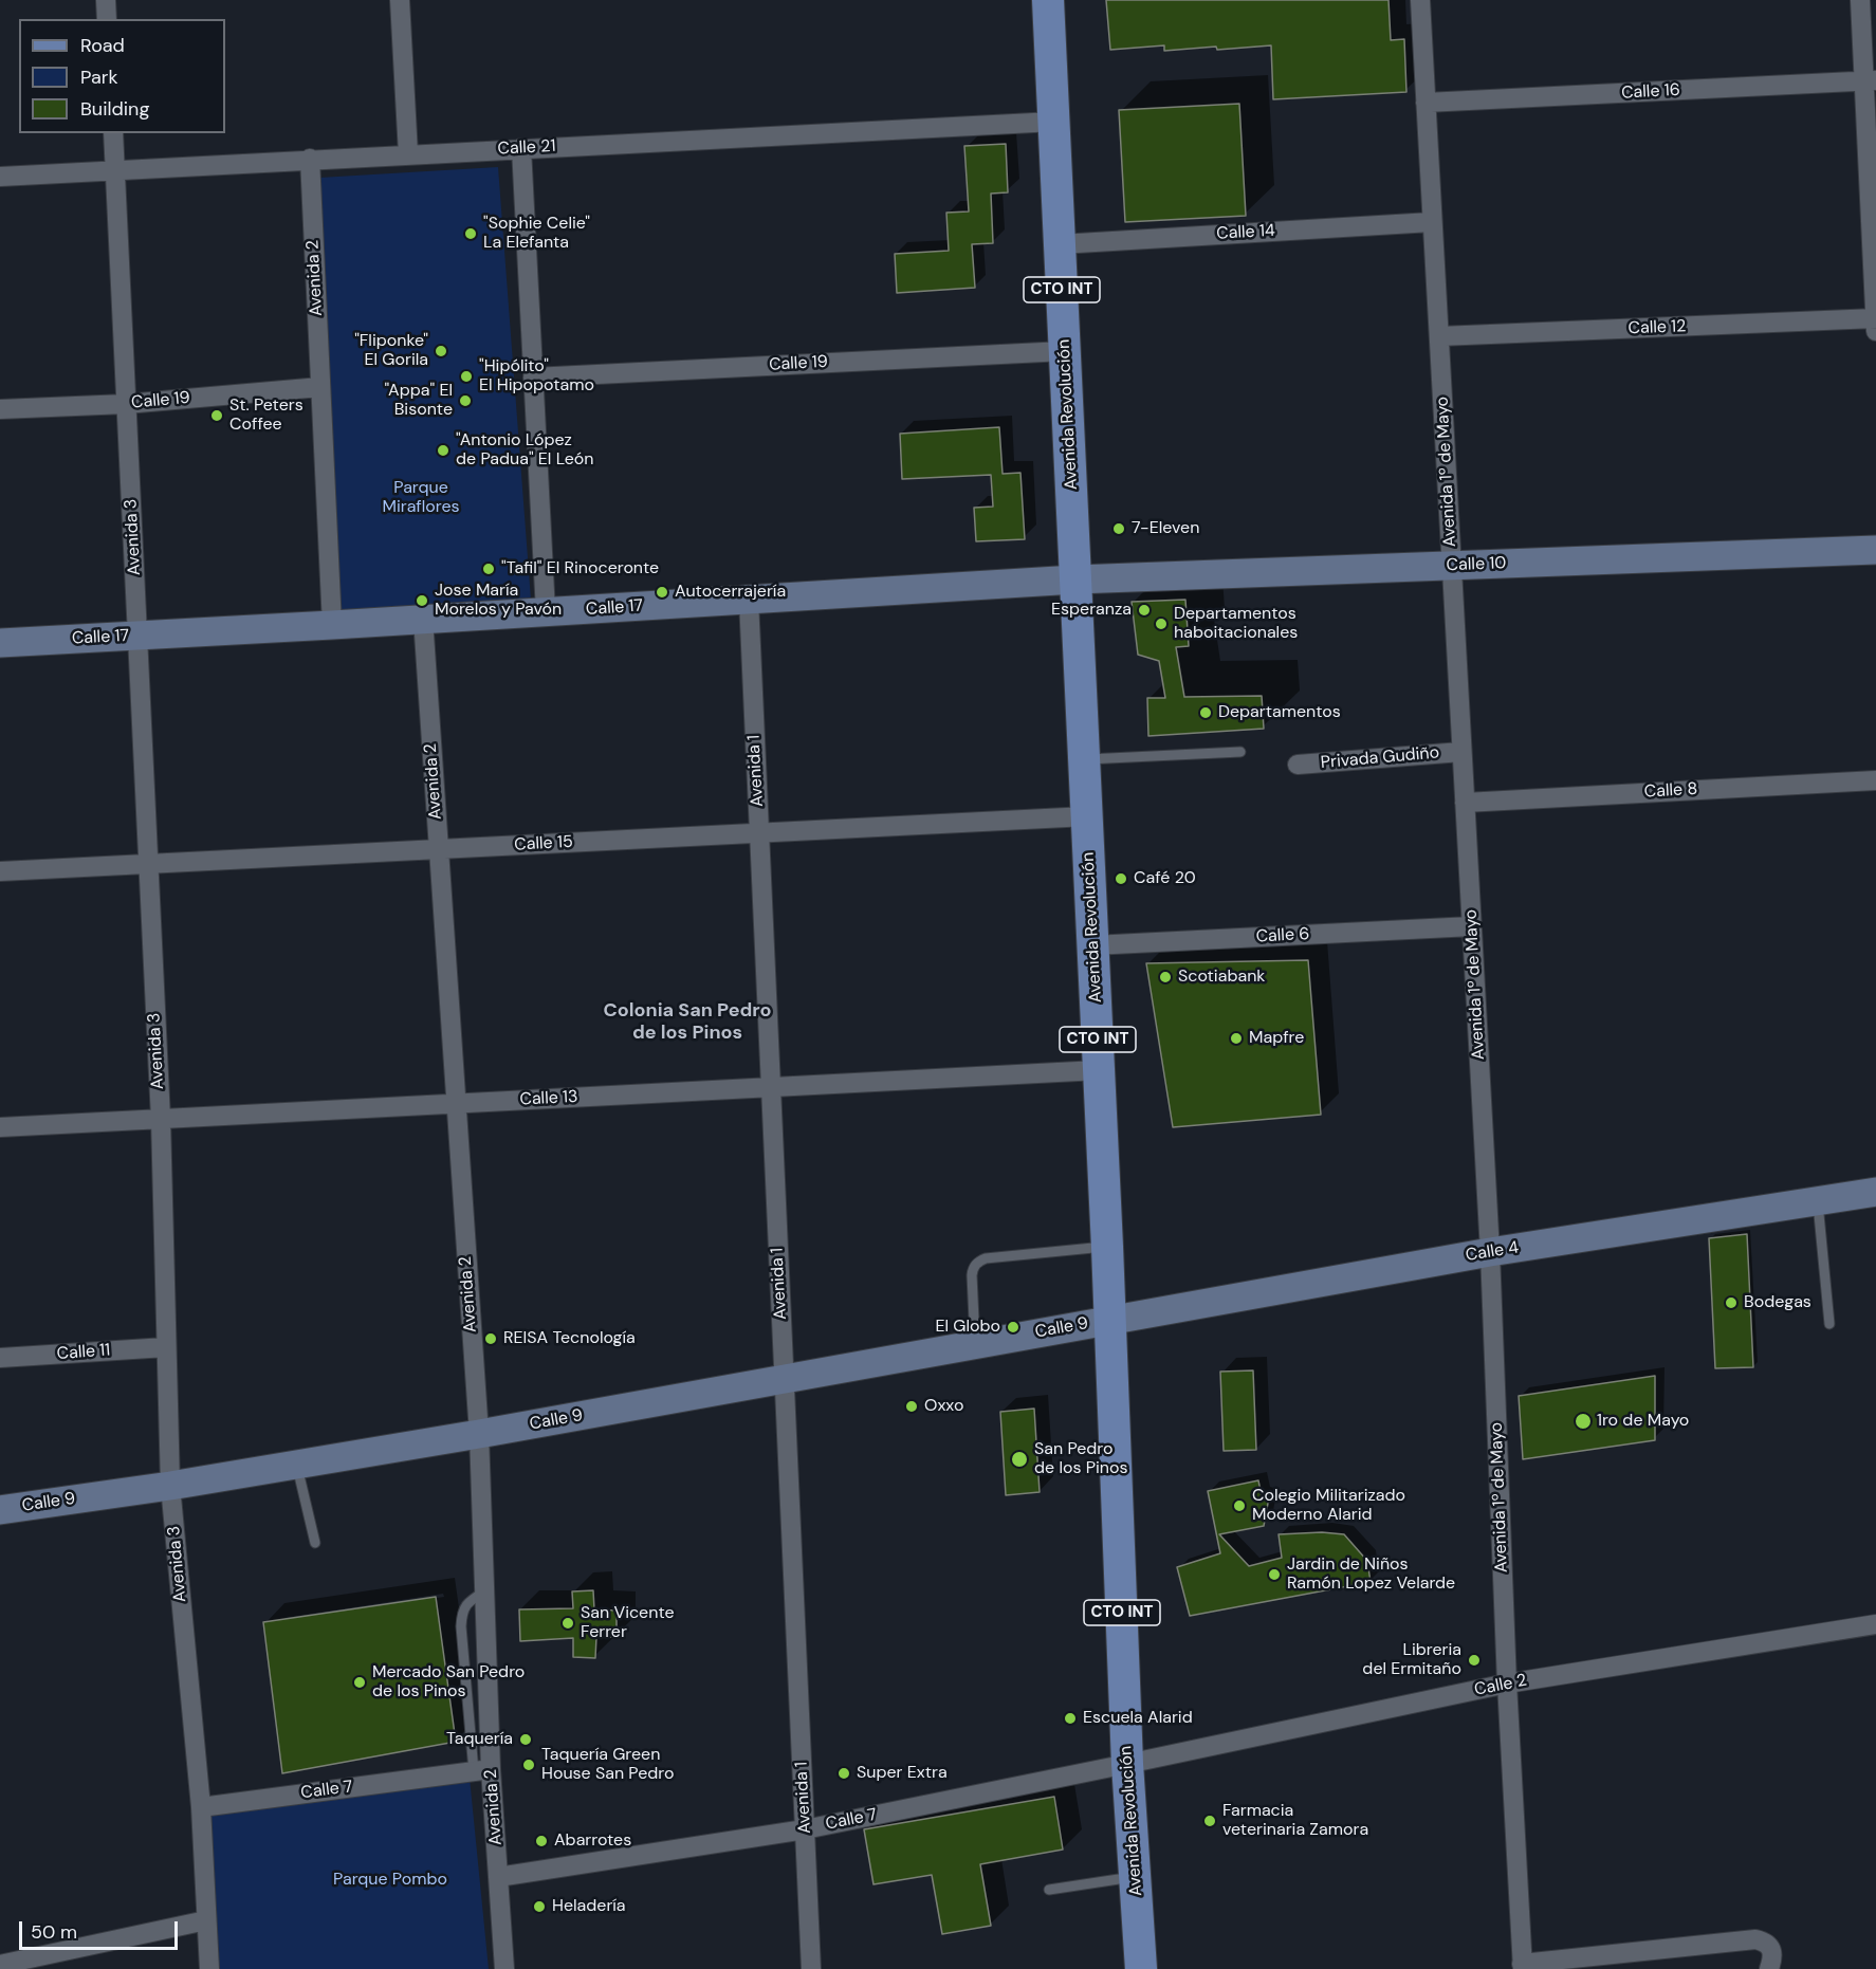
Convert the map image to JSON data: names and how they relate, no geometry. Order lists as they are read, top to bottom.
{
  "streets": {
    "main road": ["CTO INT", "Avenida Revolución"],
    "street": [
      "Calle 16",
      "Calle 21",
      "Calle 14",
      "Avenida 2",
      "Calle 12",
      "Calle 19",
      "Avenida 1º de Mayo",
      "Avenida 3",
      "Calle 10",
      "Calle 17",
      "Privada Gudiño",
      "Avenida 1",
      "Calle 8",
      "Calle 15",
      "Calle 6",
      "Calle 13",
      "Calle 4",
      "Calle 9",
      "Calle 11",
      "Calle 2",
      "Calle 7"
    ]
  },
  "crossings": [
    ["Calle 16", "Avenida 1º de Mayo"],
    ["Calle 21", "Avenida 2"],
    ["Calle 21", "Avenida Revolución"],
    ["Calle 21", "Avenida 3"],
    ["Calle 14", "Avenida Revolución"],
    ["Calle 14", "Avenida 1º de Mayo"],
    ["Avenida 2", "Calle 19"],
    ["Avenida 2", "Calle 17"],
    ["Avenida 2", "Calle 15"],
    ["Avenida 2", "Calle 13"],
    ["Avenida 2", "Calle 9"],
    ["Avenida 2", "Calle 7"],
    ["Calle 12", "Avenida 1º de Mayo"],
    ["Calle 19", "Avenida Revolución"],
    ["Calle 19", "Avenida 3"],
    ["Avenida Revolución", "Calle 10"],
    ["Avenida Revolución", "Calle 17"],
    ["Avenida Revolución", "Calle 15"],
    ["Avenida Revolución", "Calle 6"],
    ["Avenida Revolución", "Calle 13"],
    ["Avenida Revolución", "Calle 4"],
    ["Avenida Revolución", "Calle 9"],
    ["Avenida Revolución", "Calle 2"],
    ["Avenida Revolución", "Calle 7"],
    ["Avenida 1º de Mayo", "Calle 10"],
    ["Avenida 1º de Mayo", "Privada Gudiño"],
    ["Avenida 1º de Mayo", "Calle 8"],
    ["Avenida 1º de Mayo", "Calle 6"],
    ["Avenida 1º de Mayo", "Calle 4"],
    ["Avenida 1º de Mayo", "Calle 2"],
    ["Avenida 3", "Calle 17"],
    ["Avenida 3", "Calle 15"],
    ["Avenida 3", "Calle 13"],
    ["Avenida 3", "Calle 9"],
    ["Avenida 3", "Calle 11"],
    ["Avenida 3", "Calle 7"],
    ["Calle 10", "Calle 17"],
    ["Calle 17", "Avenida 1"],
    ["Avenida 1", "Calle 15"],
    ["Avenida 1", "Calle 13"],
    ["Avenida 1", "Calle 9"],
    ["Avenida 1", "Calle 7"],
    ["Calle 4", "Calle 9"],
    ["Calle 2", "Calle 7"]
  ],
  "districts": ["Colonia San Pedro de los Pinos"],
  "parks": ["Parque Miraflores", "Parque Pombo"],
  "places": [
    "\"Sophie Celie\" La Elefanta",
    "\"Fliponke\" El Gorila",
    "\"Hipólito\" El Hipopotamo",
    "\"Appa\" El Bisonte",
    "St. Peters Coffee",
    "\"Antonio López de Padua\" El León",
    "7-Eleven",
    "\"Tafil\" El Rinoceronte",
    "Autocerrajería",
    "Jose María Morelos y Pavón",
    "Esperanza",
    "Departamentos haboitacionales",
    "Departamentos",
    "Café 20",
    "Scotiabank",
    "Mapfre",
    "Bodegas",
    "El Globo",
    "REISA Tecnología",
    "Oxxo",
    "1ro de Mayo",
    "San Pedro de los Pinos",
    "Colegio Militarizado Moderno Alarid",
    "Jardin de Niños Ramón Lopez Velarde",
    "San Vicente Ferrer",
    "Libreria del Ermitaño",
    "Mercado San Pedro de los Pinos",
    "Escuela Alarid",
    "Taquería",
    "Taquería Green House San Pedro",
    "Super Extra",
    "Farmacia veterinaria Zamora",
    "Abarrotes",
    "Heladería"
  ],
  "legend": ["Road", "Park", "Building"],
  "scale_bar": "50 m"
}
